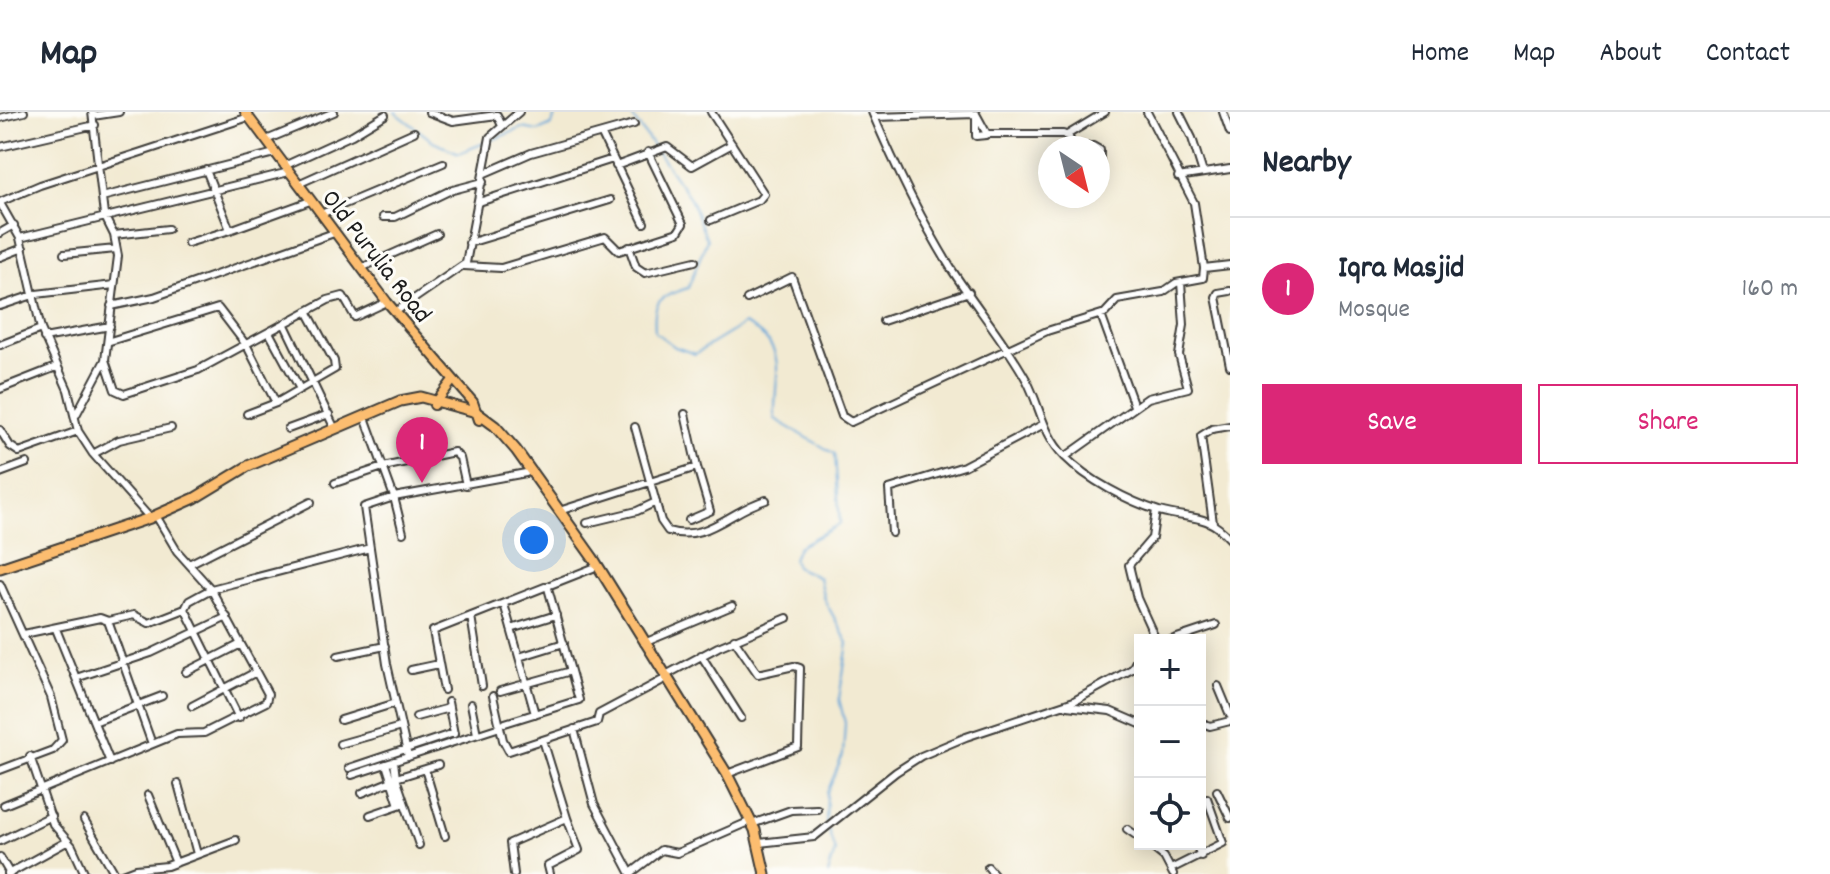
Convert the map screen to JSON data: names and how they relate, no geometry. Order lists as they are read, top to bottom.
{
  "streets": {
    "main road": ["Old Purulia Road"]
  },
  "north": "bottom right",
  "page": {
    "header": "Map",
    "nav": [
      "Home",
      "Map",
      "About",
      "Contact"
    ],
    "heading": "Nearby",
    "list": [
      {
        "mark": "1",
        "name": "Iqra Masjid",
        "note": "Mosque",
        "value": "160 m"
      }
    ],
    "buttons": ["Save", "Share"],
    "pins": "1",
    "map_buttons": ["+", "−"]
  }
}
